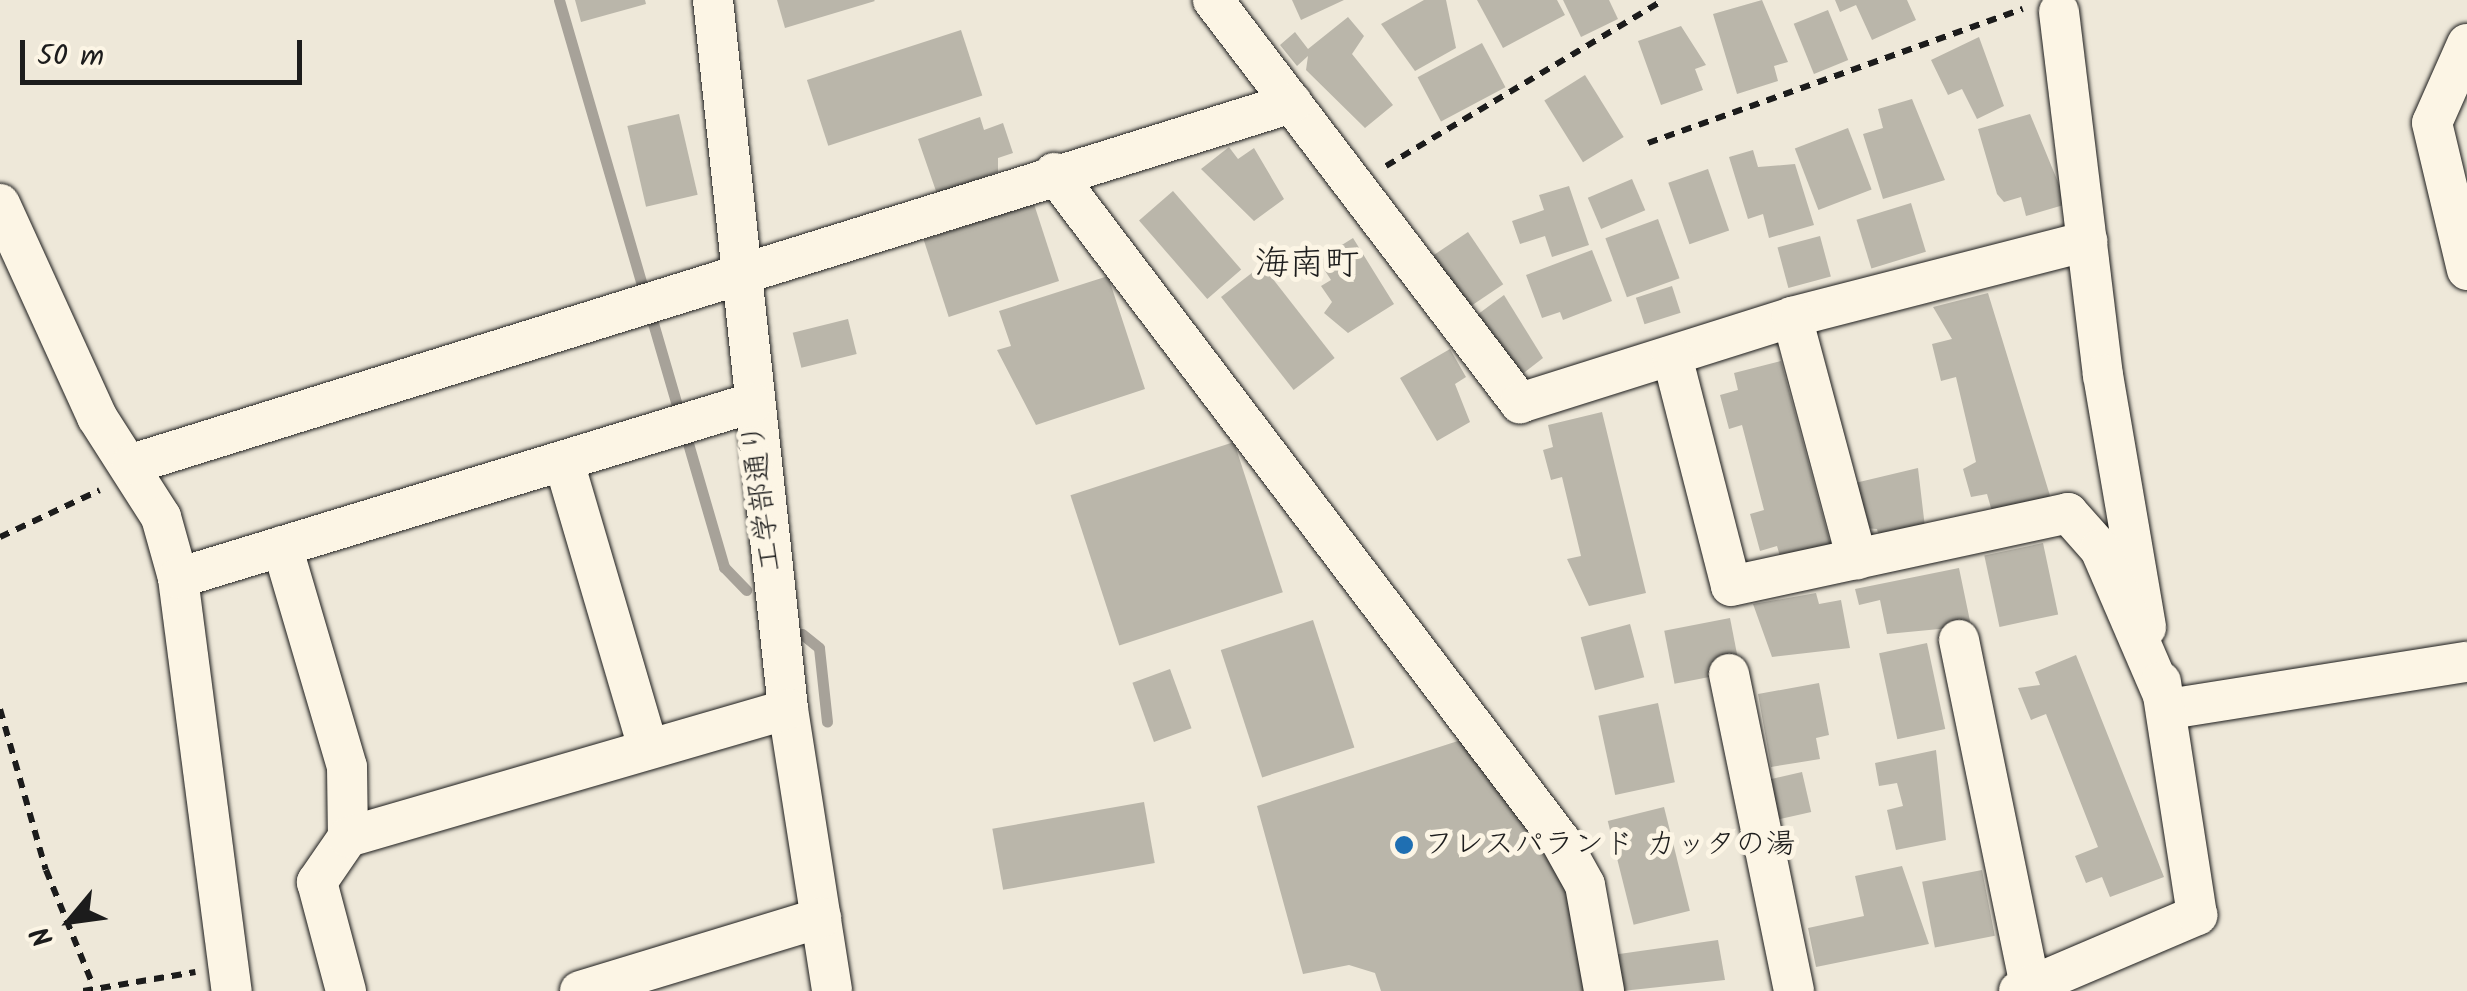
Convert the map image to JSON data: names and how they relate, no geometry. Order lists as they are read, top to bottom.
{
  "streets": {
    "street": ["工学部通り"]
  },
  "districts": ["海南町"],
  "places": ["フレスパランド カッタの湯"],
  "scale_bar": "50 m",
  "north": "bottom left"
}
